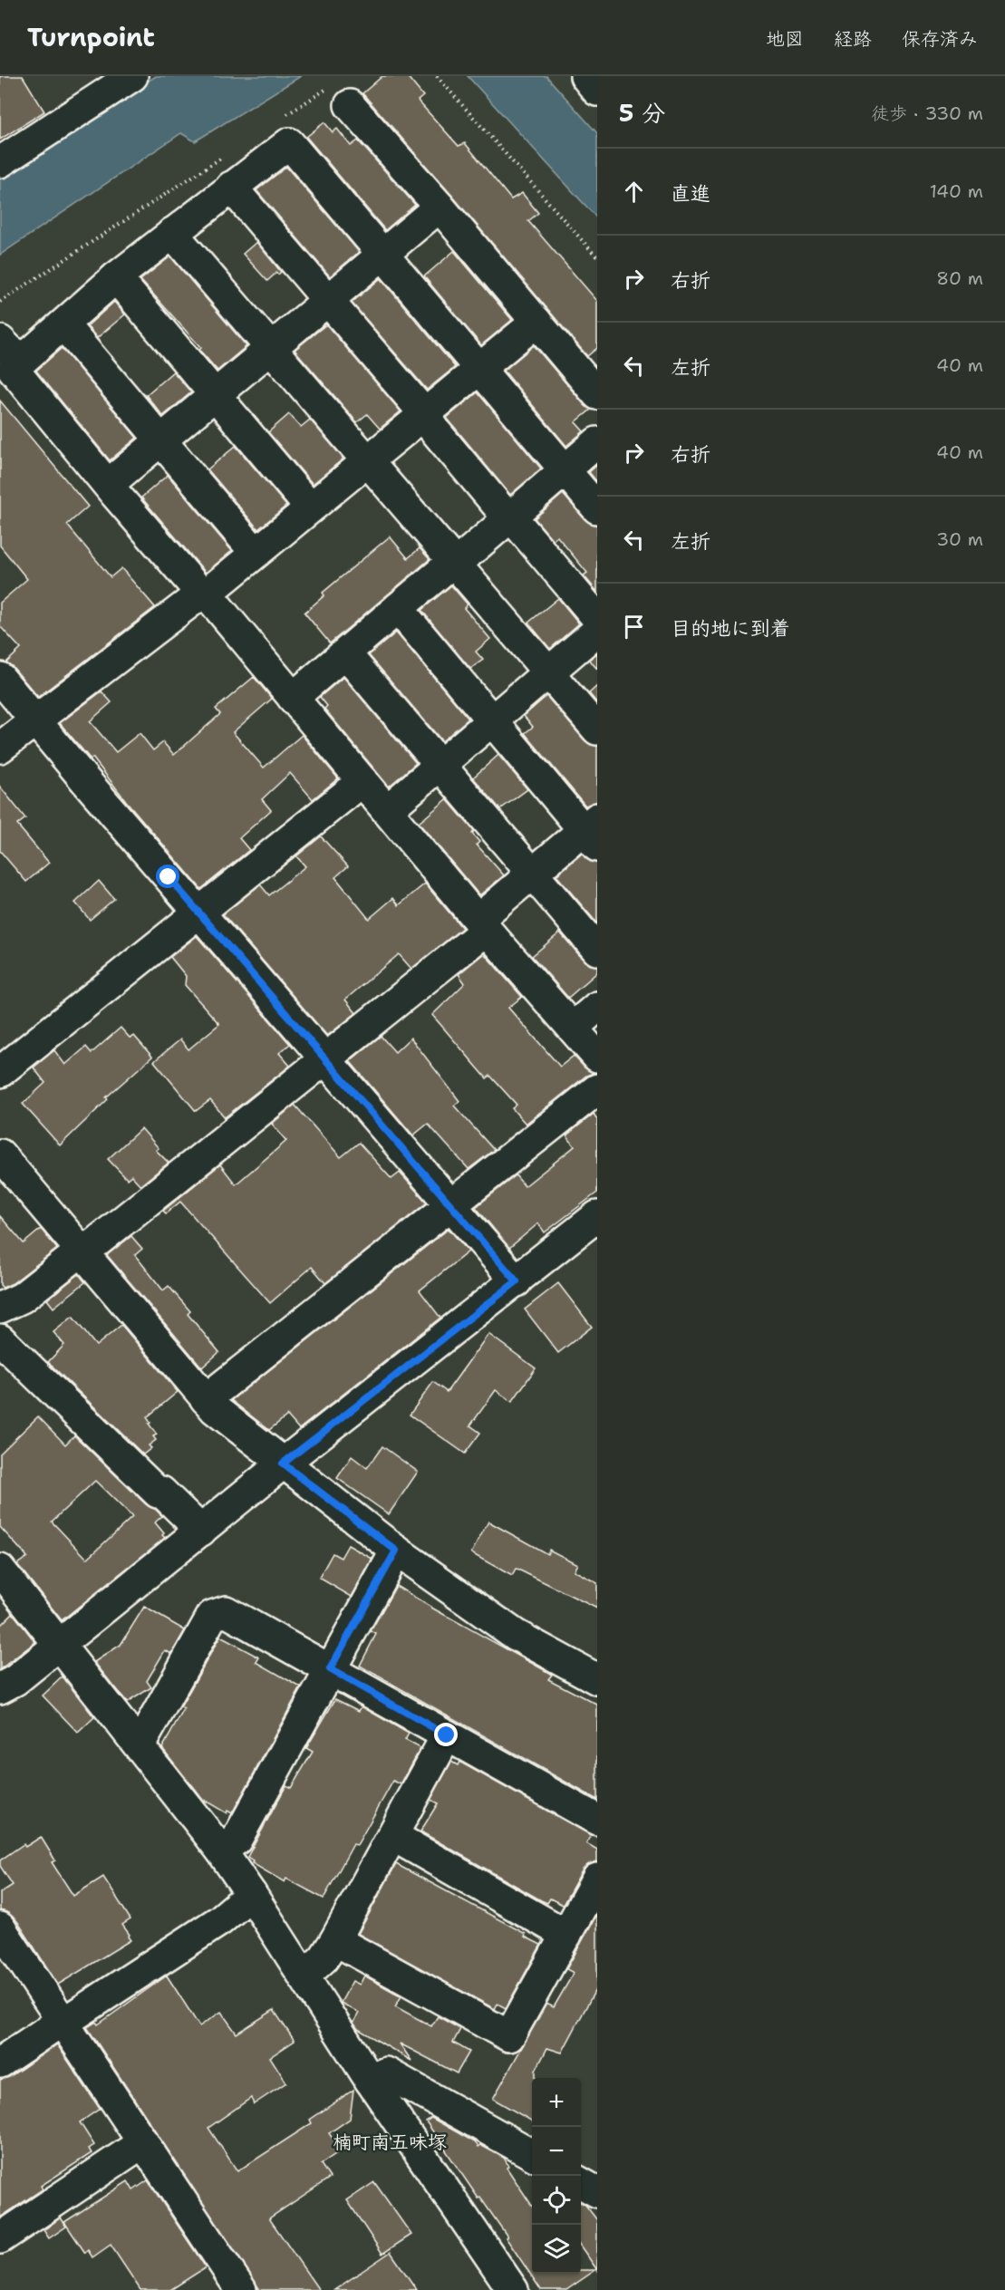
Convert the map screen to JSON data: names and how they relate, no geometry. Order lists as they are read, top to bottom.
{
  "districts": ["楠町南五味塚"],
  "page": {
    "header": "Turnpoint",
    "nav": ["地図", "経路", "保存済み"],
    "heading": ["5 分", "徒歩 · 330 m"],
    "list": [
      ["直進", "140 m"],
      ["右折", "80 m"],
      ["左折", "40 m"],
      ["右折", "40 m"],
      ["左折", "30 m"],
      "目的地に到着"
    ],
    "map_buttons": ["+", "−"]
  }
}
